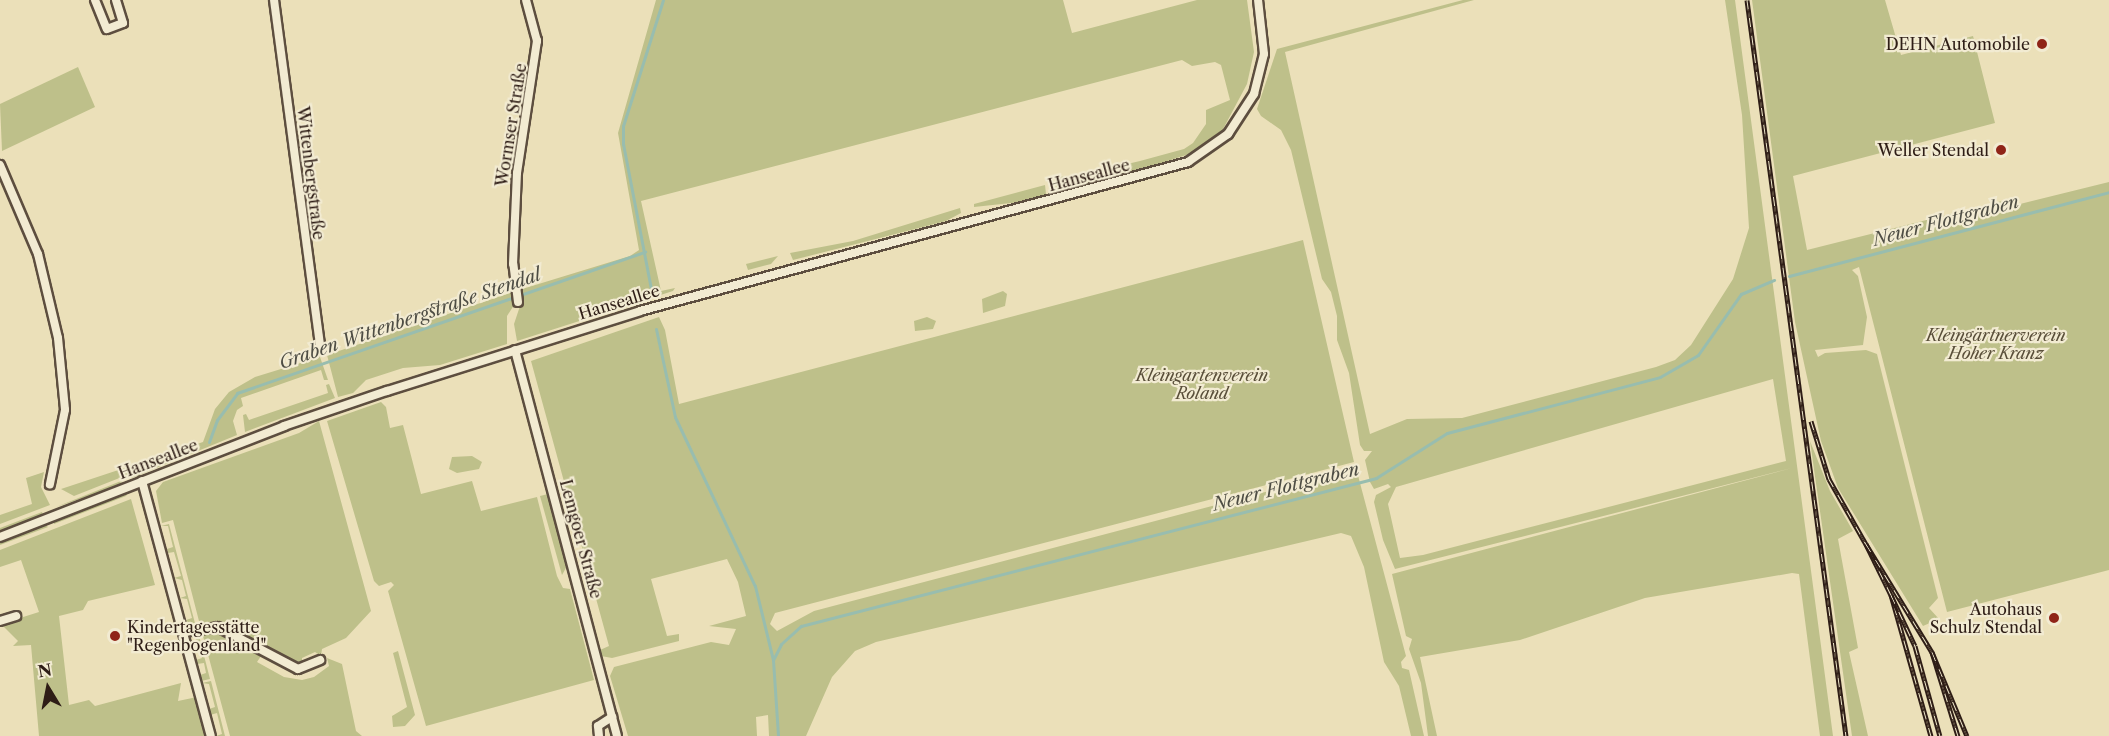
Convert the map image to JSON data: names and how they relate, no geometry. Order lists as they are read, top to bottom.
{
  "streets": {
    "street": [
      "Wormser Straße",
      "Wittenbergstraße",
      "Hanseallee",
      "Lemgoer Straße"
    ]
  },
  "crossings": [
    ["Hanseallee", "Lemgoer Straße"]
  ],
  "water": ["Neuer Flottgraben", "Graben Wittenbergstraße Stendal"],
  "parks": ["Kleingärtnerverein Hoher Kranz", "Kleingartenverein Roland"],
  "places": [
    "DEHN Automobile",
    "Weller Stendal",
    "Autohaus Schulz Stendal",
    "Kindertagesstätte \"Regenbogenland\""
  ],
  "north": "top"
}
